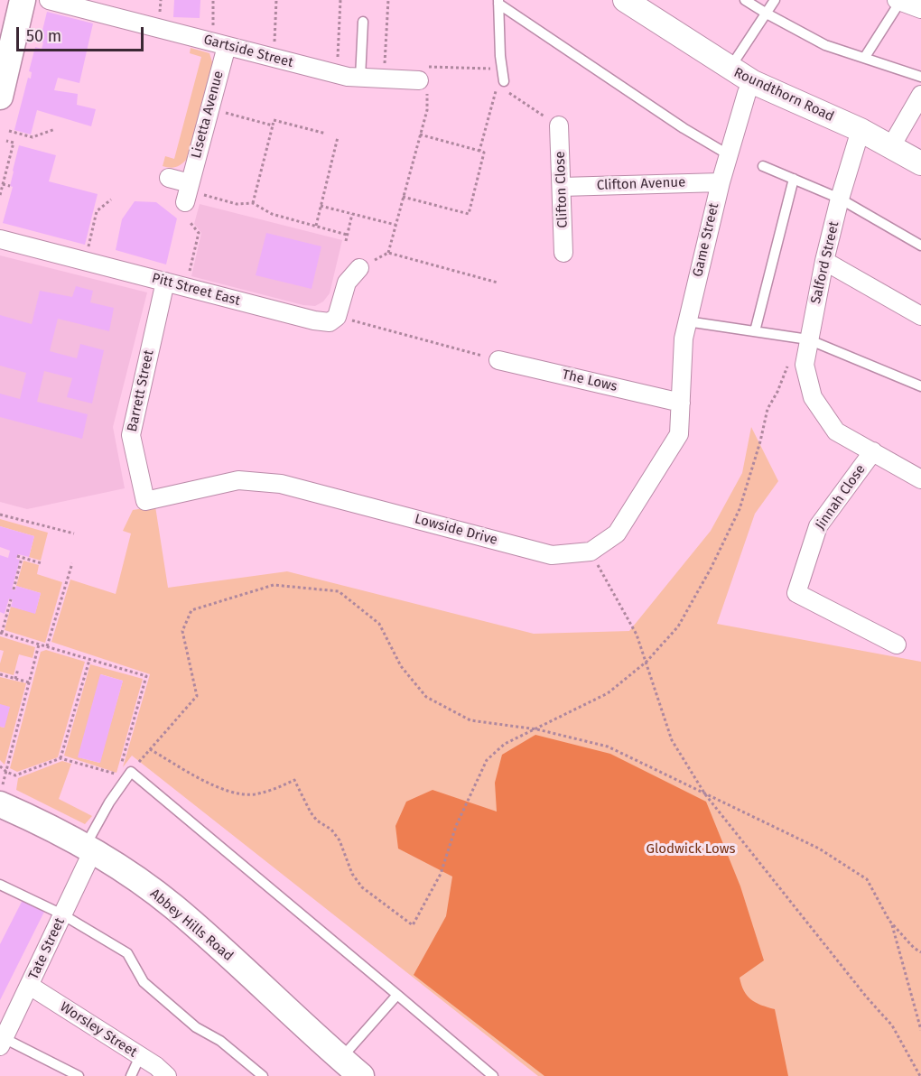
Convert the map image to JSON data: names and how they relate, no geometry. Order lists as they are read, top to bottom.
{
  "streets": {
    "main road": ["Abbey Hills Road"],
    "street": [
      "Gartside Street",
      "Roundthorn Road",
      "Lisetta Avenue",
      "Clifton Avenue",
      "Clifton Close",
      "Game Street",
      "Salford Street",
      "Pitt Street East",
      "The Lows",
      "Barrett Street",
      "Jinnah Close",
      "Lowside Drive",
      "Tate Street",
      "Worsley Street"
    ]
  },
  "crossings": [
    ["Gartside Street", "Lisetta Avenue"],
    ["Roundthorn Road", "Game Street"],
    ["Roundthorn Road", "Salford Street"],
    ["Clifton Avenue", "Clifton Close"],
    ["Clifton Avenue", "Game Street"],
    ["Game Street", "The Lows"],
    ["Game Street", "Lowside Drive"],
    ["Salford Street", "Jinnah Close"],
    ["Pitt Street East", "Barrett Street"],
    ["The Lows", "Lowside Drive"],
    ["Barrett Street", "Lowside Drive"],
    ["Abbey Hills Road", "Tate Street"],
    ["Tate Street", "Worsley Street"]
  ],
  "parks": ["Glodwick Lows"],
  "scale_bar": "50 m"
}
